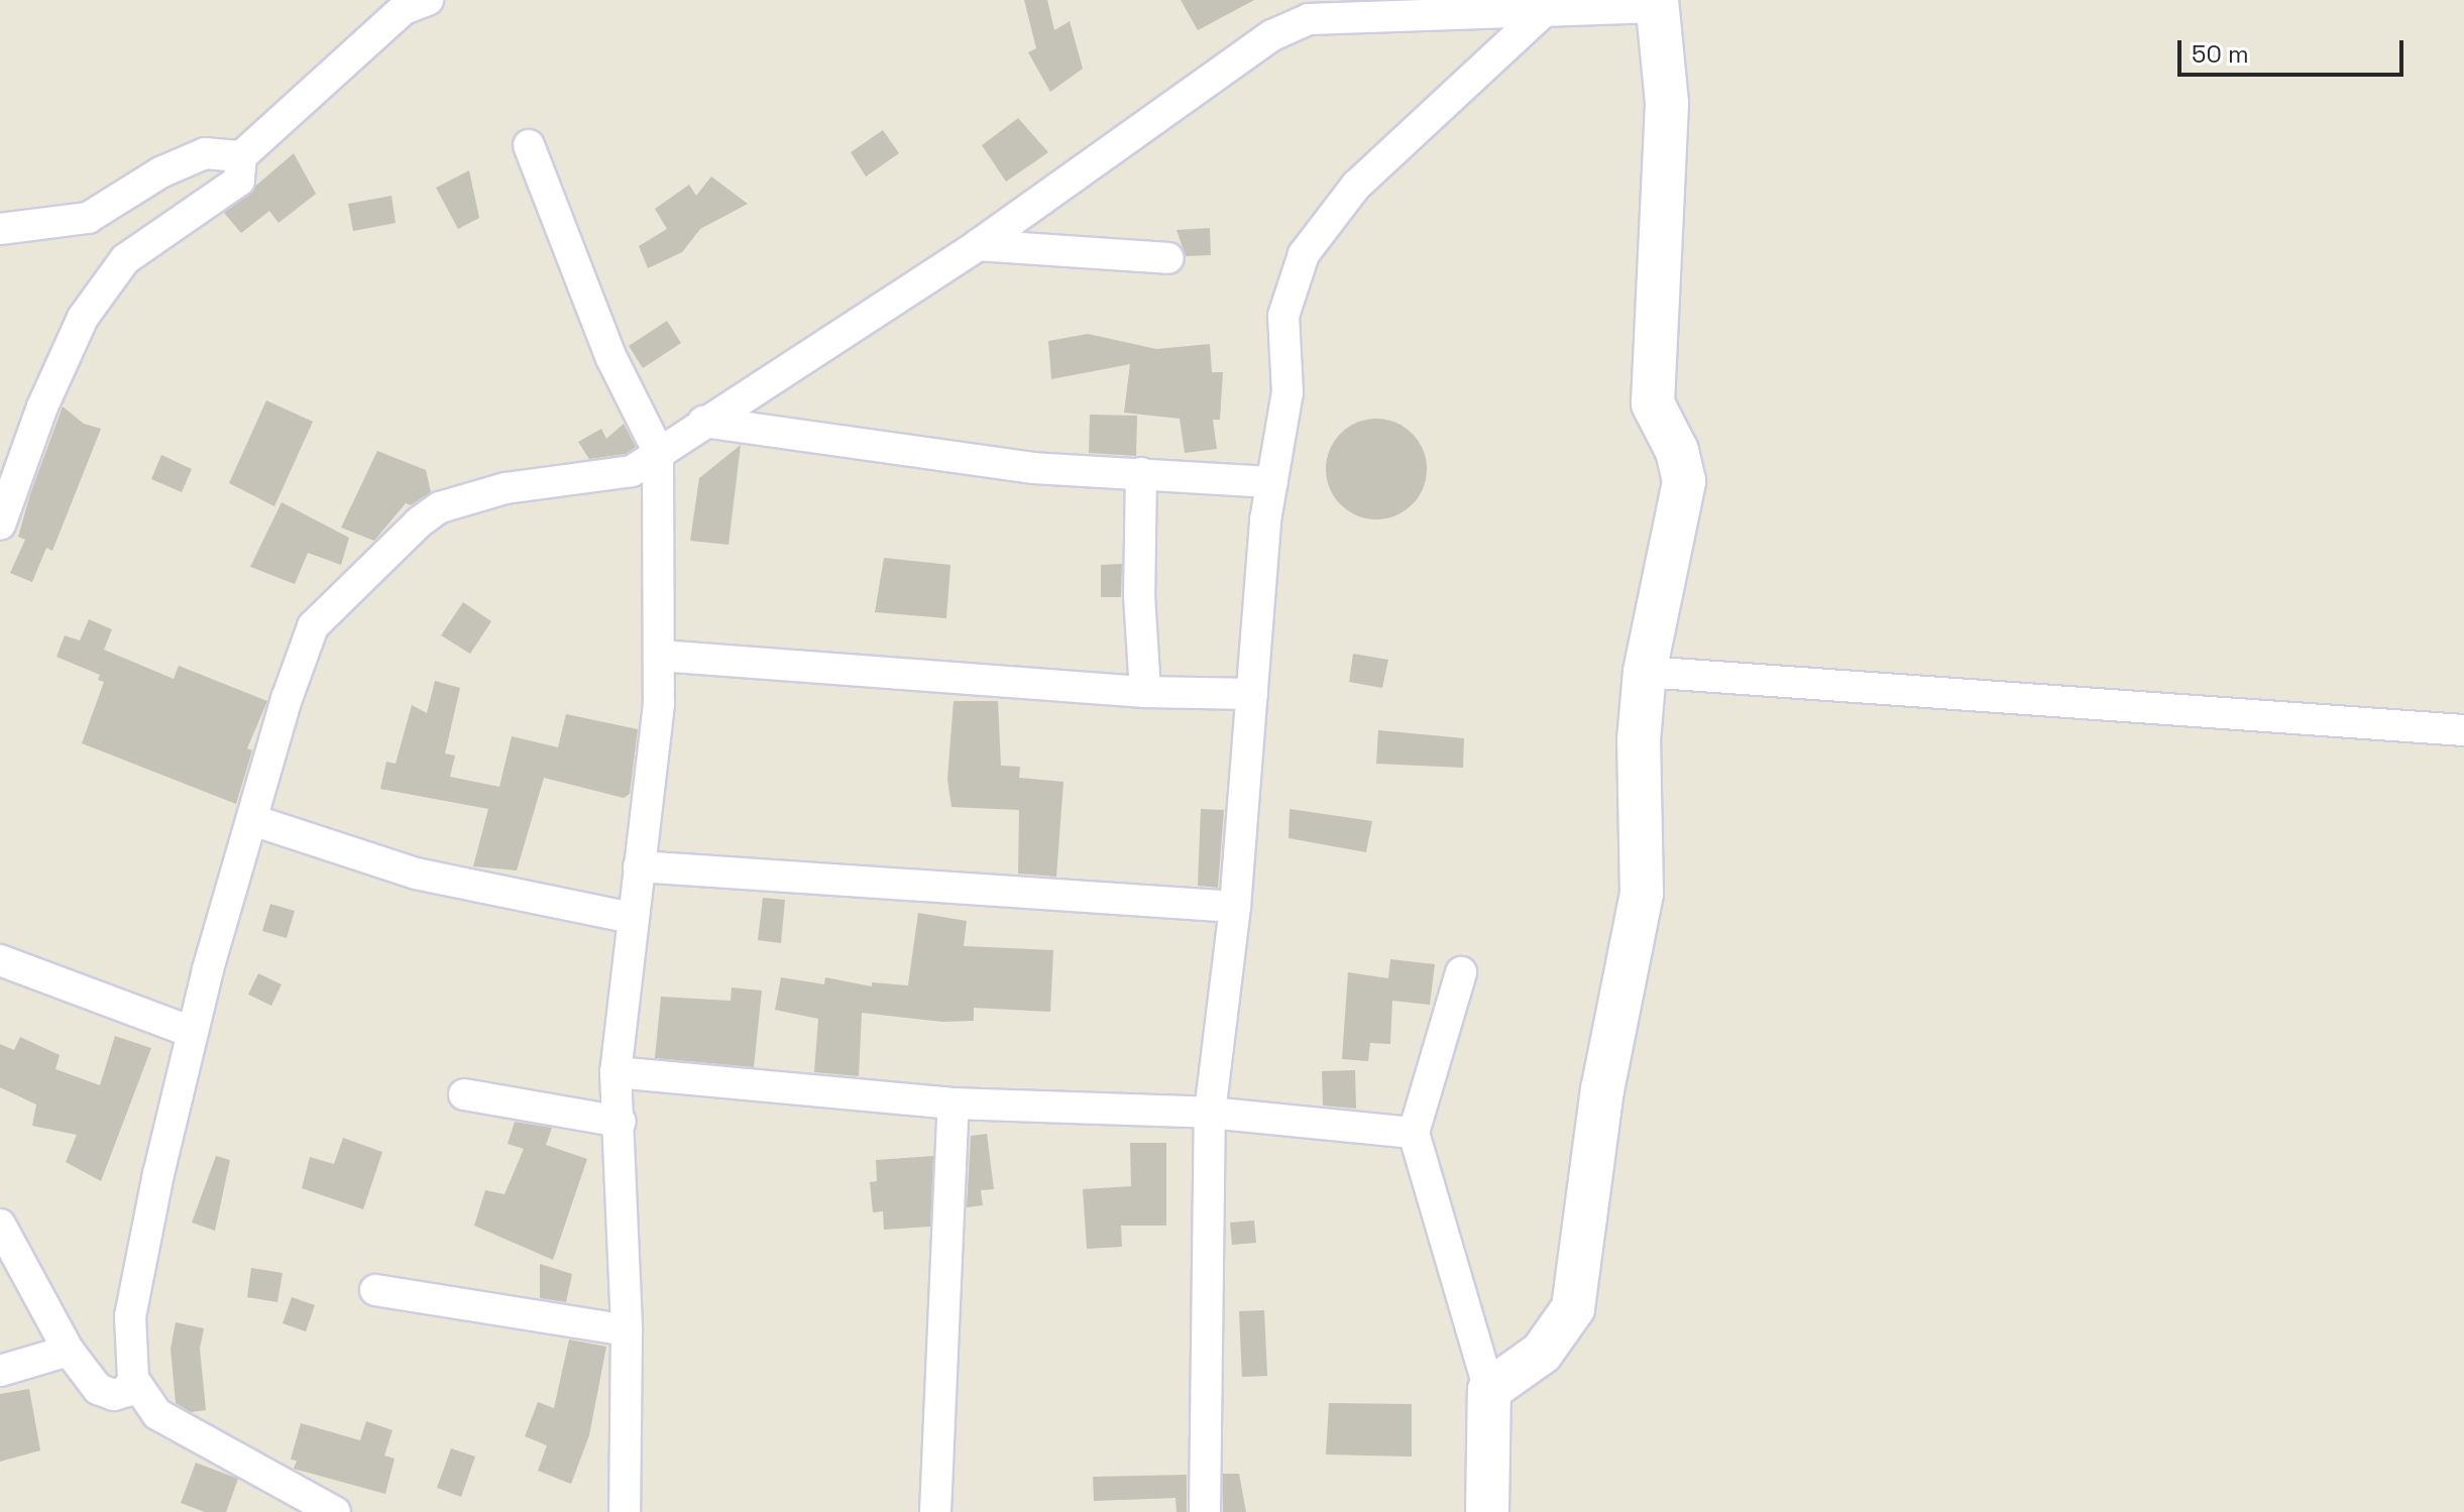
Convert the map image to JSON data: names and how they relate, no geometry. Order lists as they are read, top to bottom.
{
  "scale_bar": "50 m"
}
